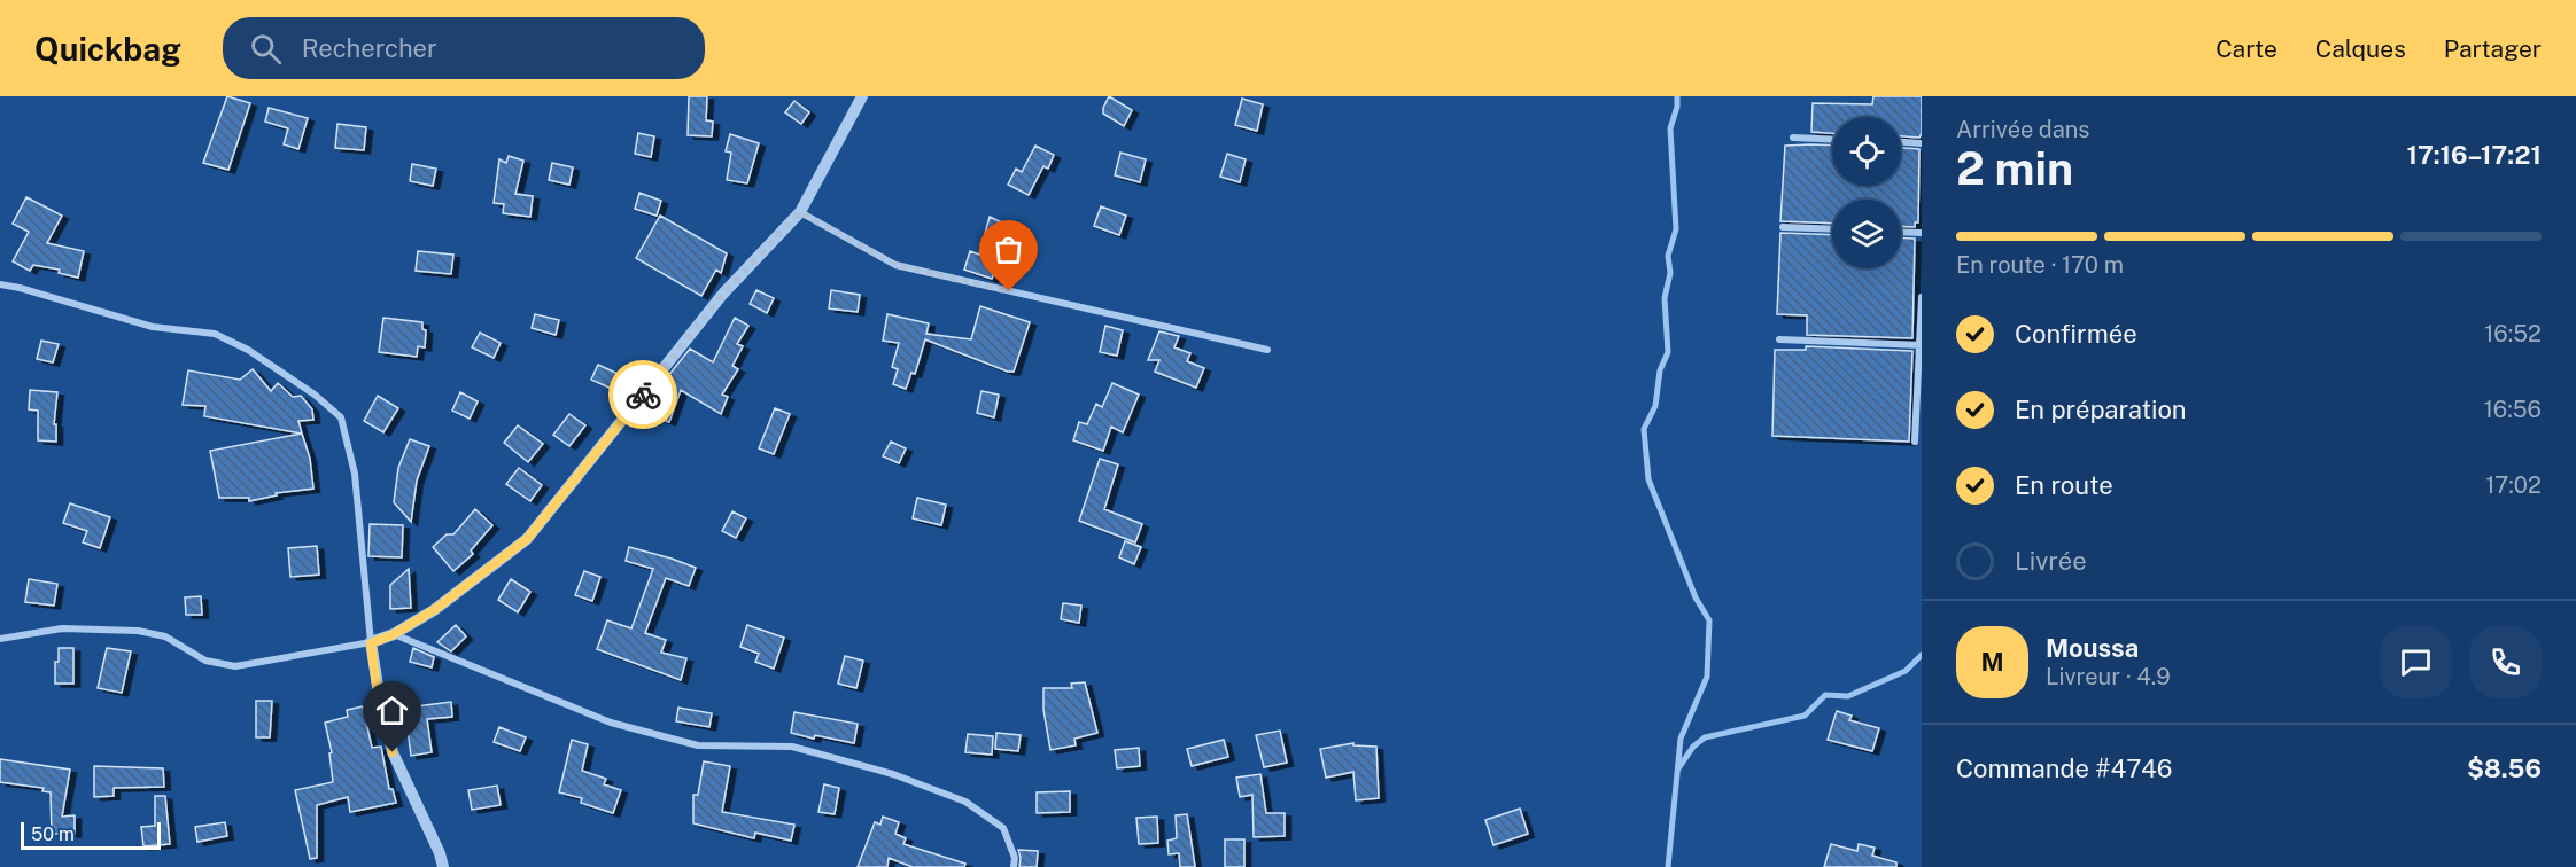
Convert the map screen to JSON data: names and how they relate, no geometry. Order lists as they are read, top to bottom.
{
  "scale_bar": "50 m",
  "page": {
    "header": "Quickbag",
    "search": "Rechercher",
    "nav": ["Carte", "Calques", "Partager"],
    "heading": ["2 min", "Arrivée dans", "17:16–17:21"],
    "panel": [
      "Moussa",
      "Livreur · 4.9",
      "Commande #4746",
      "$8.56"
    ],
    "bar": "En route · 170 m",
    "list": [
      ["Confirmée", "16:52"],
      ["En préparation", "16:56"],
      ["En route", "17:02"],
      "Livrée"
    ],
    "round": "M",
    "scale": "50 m"
  }
}
